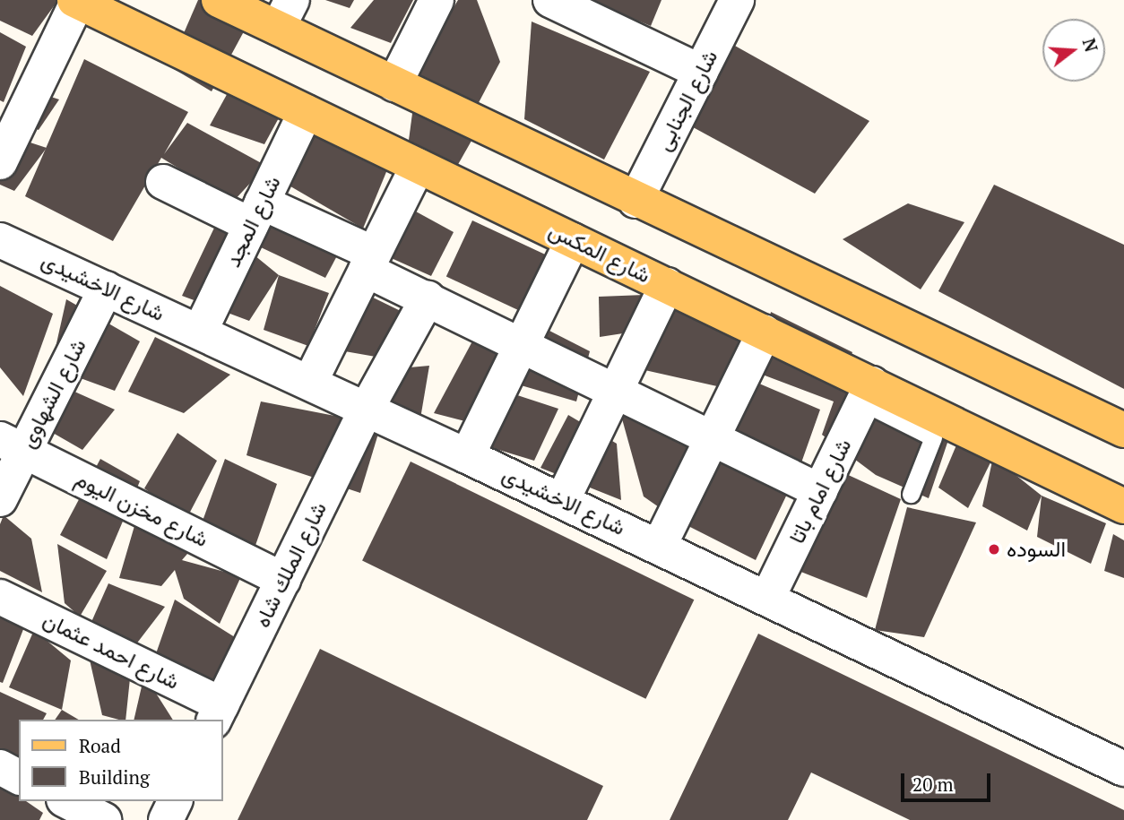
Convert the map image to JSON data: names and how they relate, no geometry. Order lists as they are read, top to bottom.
{
  "streets": {
    "main road": ["شارع المكس"],
    "street": [
      "شارع الجنابى",
      "شارع المجد",
      "شارع الاخشيدى",
      "شارع الشهاوى",
      "شارع امام باتا",
      "شارع مخزن اليوم",
      "شارع الملك شاه",
      "شارع احمد عثمان"
    ]
  },
  "crossings": [
    ["شارع المجد", "شارع المكس"],
    ["شارع المجد", "شارع الاخشيدى"],
    ["شارع المكس", "شارع امام باتا"],
    ["شارع الاخشيدى", "شارع الشهاوى"],
    ["شارع الاخشيدى", "شارع امام باتا"],
    ["شارع الاخشيدى", "شارع الملك شاه"],
    ["شارع الشهاوى", "شارع مخزن اليوم"],
    ["شارع مخزن اليوم", "شارع الملك شاه"],
    ["شارع الملك شاه", "شارع احمد عثمان"]
  ],
  "places": ["السوده"],
  "legend": ["Road", "Building"],
  "scale_bar": "20 m",
  "north": "right"
}
